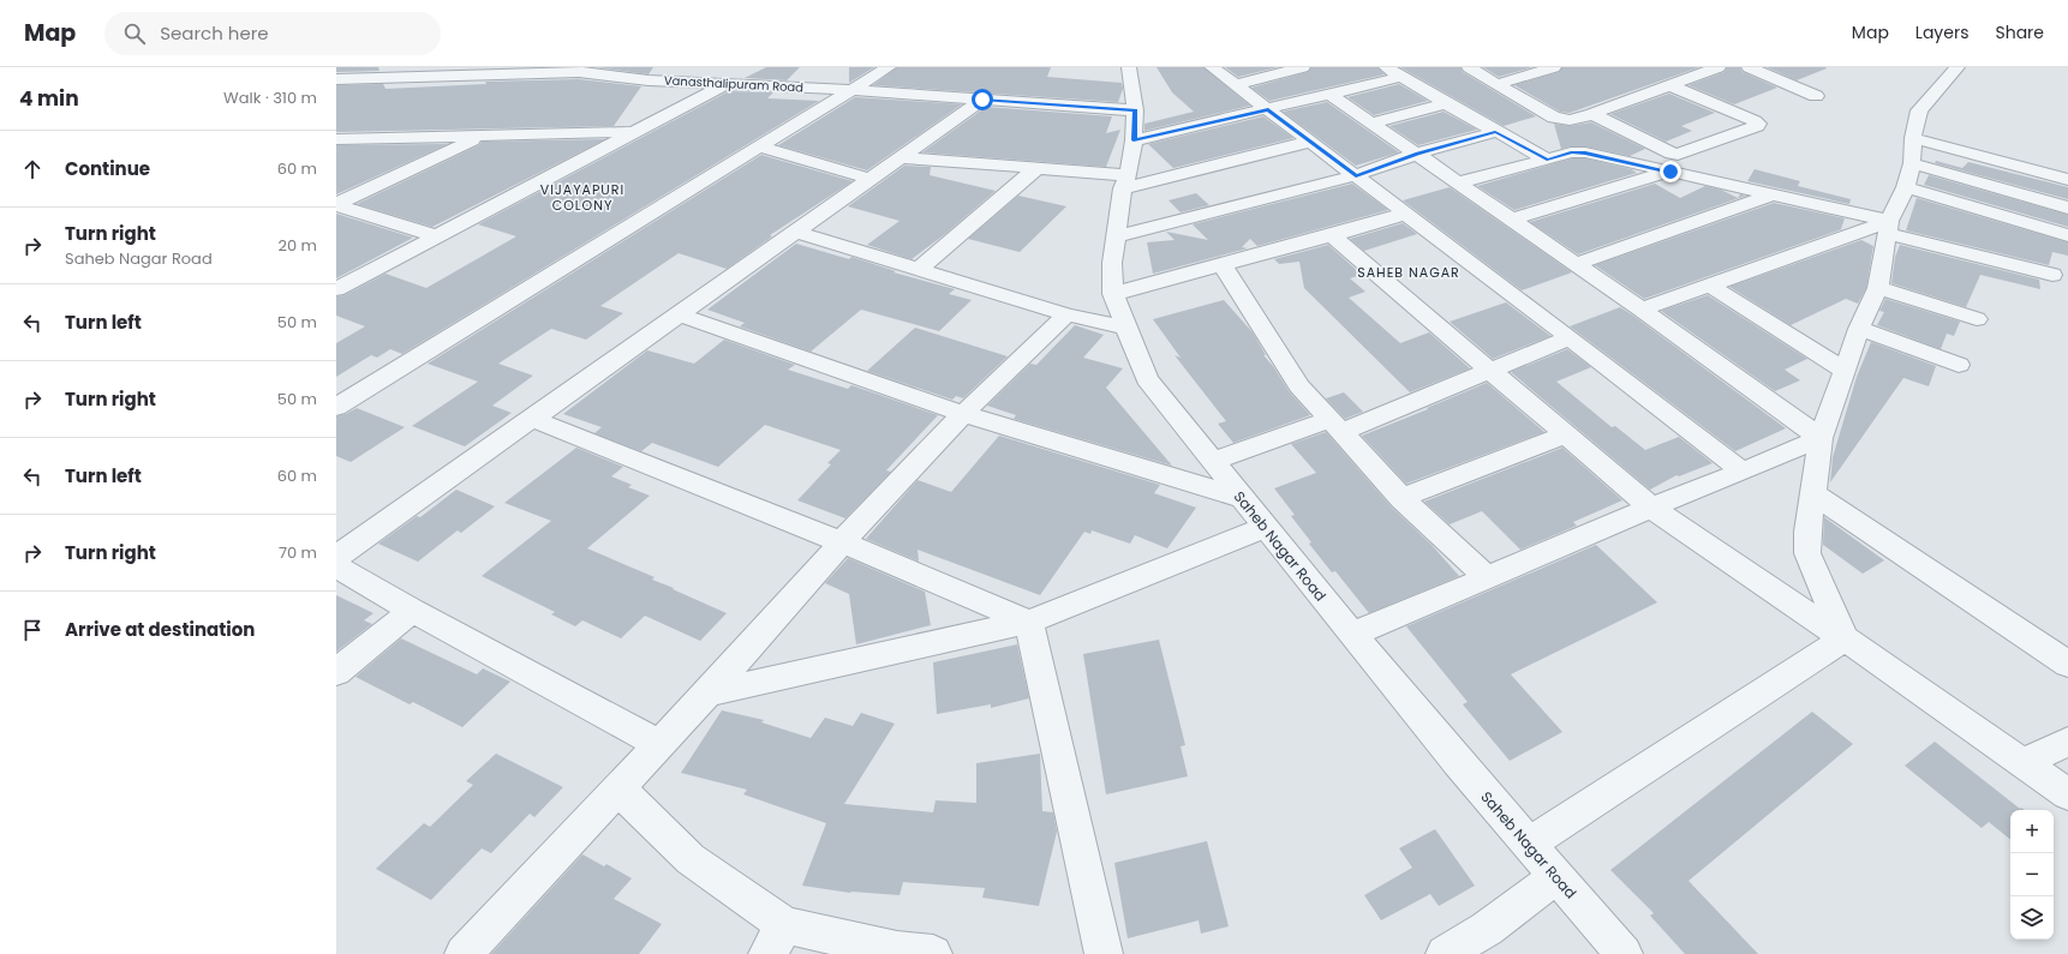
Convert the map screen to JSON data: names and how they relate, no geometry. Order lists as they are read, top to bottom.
{
  "streets": {
    "street": ["Vanasthalipuram Road", "Saheb Nagar Road"]
  },
  "crossings": [
    ["Vanasthalipuram Road", "Saheb Nagar Road"]
  ],
  "districts": ["VIJAYAPURI COLONY", "SAHEB NAGAR"],
  "page": {
    "header": "Map",
    "search": "Search here",
    "nav": ["Map", "Layers", "Share"],
    "heading": ["4 min", "Walk · 310 m"],
    "list": [
      ["Continue", "60 m"],
      ["Turn right", "Saheb Nagar Road", "20 m"],
      ["Turn left", "50 m"],
      ["Turn right", "50 m"],
      ["Turn left", "60 m"],
      ["Turn right", "70 m"],
      "Arrive at destination"
    ],
    "map_buttons": ["+", "−"]
  }
}
